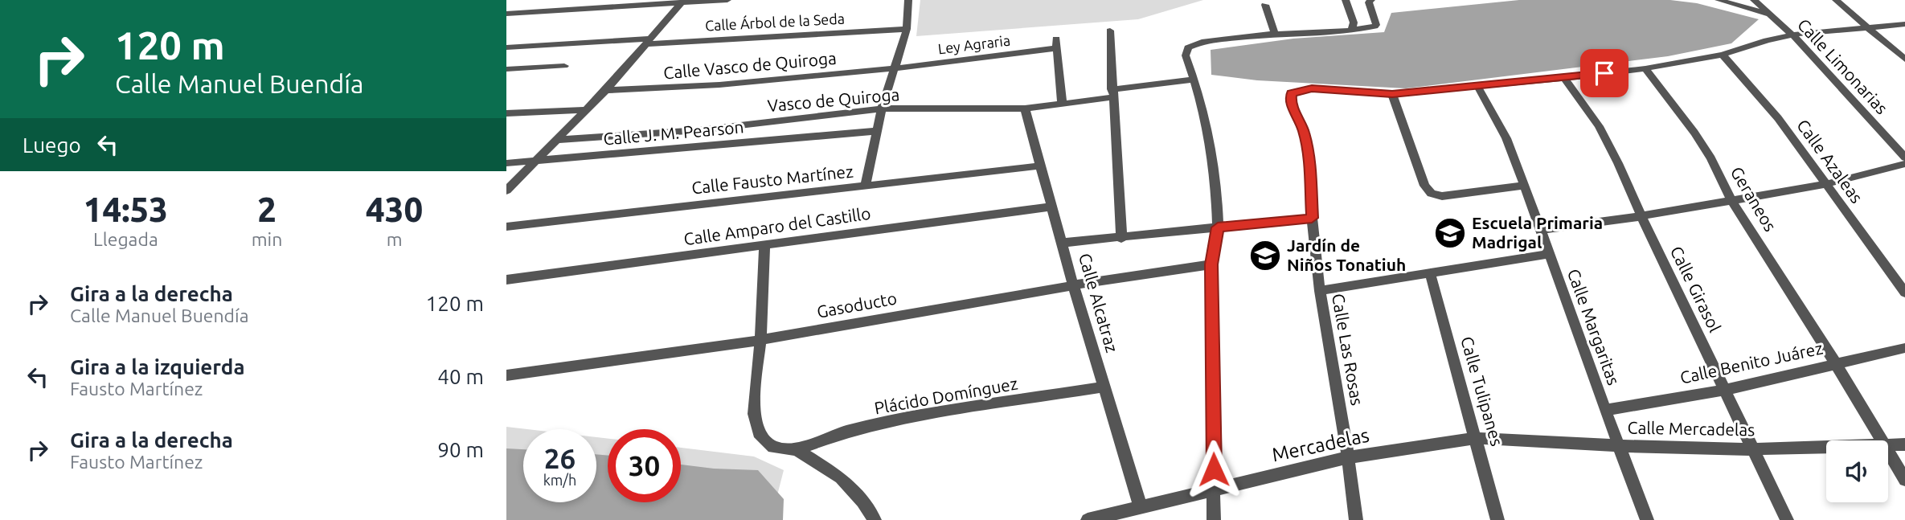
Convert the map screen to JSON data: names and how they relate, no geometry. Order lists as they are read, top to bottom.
{
  "streets": {
    "street": [
      "Calle Árbol de la Seda",
      "Ley Agraria",
      "Calle Vasco de Quiroga",
      "Calle Limonarias",
      "Vasco de Quiroga",
      "Calle J. M. Pearson",
      "Calle Azaleas",
      "Calle Fausto Martínez",
      "Geraneos",
      "Calle Amparo del Castillo",
      "Calle Girasol",
      "Calle Alcatraz",
      "Gasoducto",
      "Calle Margaritas",
      "Calle Las Rosas",
      "Calle Benito Juárez",
      "Calle Tulipanes",
      "Plácido Domínguez",
      "Calle Mercadelas",
      "Mercadelas"
    ]
  },
  "crossings": [
    ["Ley Agraria", "Calle Vasco de Quiroga"],
    ["Ley Agraria", "Vasco de Quiroga"],
    ["Vasco de Quiroga", "Calle Alcatraz"],
    ["Calle Fausto Martínez", "Calle Alcatraz"],
    ["Geraneos", "Calle Benito Juárez"],
    ["Calle Amparo del Castillo", "Calle Alcatraz"],
    ["Calle Girasol", "Calle Benito Juárez"],
    ["Calle Girasol", "Calle Mercadelas"],
    ["Calle Alcatraz", "Gasoducto"],
    ["Calle Alcatraz", "Plácido Domínguez"],
    ["Calle Alcatraz", "Mercadelas"],
    ["Calle Margaritas", "Calle Benito Juárez"],
    ["Calle Margaritas", "Calle Mercadelas"],
    ["Calle Las Rosas", "Mercadelas"],
    ["Calle Tulipanes", "Calle Mercadelas"],
    ["Calle Tulipanes", "Mercadelas"],
    ["Calle Mercadelas", "Mercadelas"]
  ],
  "places": {
    "school or university": ["Escuela Primaria Madrigal", "Jardín de Niños Tonatiuh"]
  },
  "page": {
    "turn": ["120 m", "Calle Manuel Buendía"],
    "then": "Luego",
    "eta": [
      "14:53",
      "Llegada",
      "2",
      "min",
      "430",
      "m"
    ],
    "list": [
      {
        "name": "Gira a la derecha",
        "note": "Calle Manuel Buendía",
        "value": "120 m"
      },
      {
        "name": "Gira a la izquierda",
        "note": "Fausto Martínez",
        "value": "40 m"
      },
      {
        "name": "Gira a la derecha",
        "note": "Fausto Martínez",
        "value": "90 m"
      }
    ],
    "speed": "26 km/h",
    "limit": "30"
  }
}
